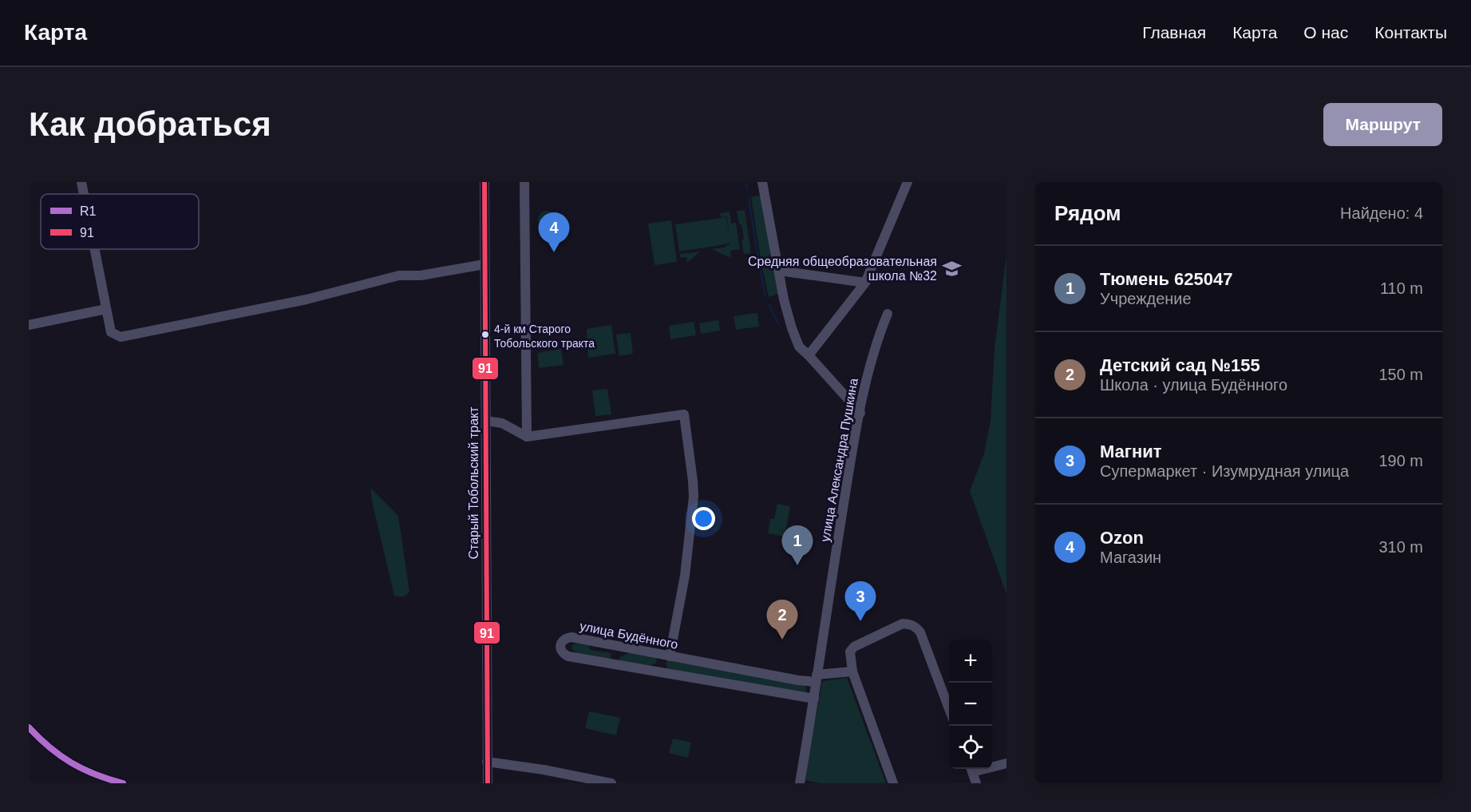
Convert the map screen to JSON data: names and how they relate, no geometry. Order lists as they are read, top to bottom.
{
  "streets": {
    "street": ["улица Александра Пушкина", "Старый Тобольский тракт", "улица Будённого"]
  },
  "crossings": [
    ["улица Александра Пушкина", "улица Будённого"]
  ],
  "places": {
    "school or university": ["Средняя общеобразовательная школа №32"],
    "other": ["4-й км Старого Тобольского тракта"]
  },
  "lines": ["transit line 91", "transit line R1"],
  "legend": ["R1", "91"],
  "page": {
    "header": "Карта",
    "nav": [
      "Главная",
      "Карта",
      "О нас",
      "Контакты"
    ],
    "buttons": "Маршрут",
    "title": "Как добраться",
    "heading": ["Рядом", "Найдено: 4"],
    "pins": [
      "4",
      "1",
      "3",
      "2"
    ],
    "list": [
      {
        "mark": "1",
        "name": "Тюмень 625047",
        "note": "Учреждение",
        "value": "110 m"
      },
      {
        "mark": "2",
        "name": "Детский сад №155",
        "note": "Школа · улица Будённого",
        "value": "150 m"
      },
      {
        "mark": "3",
        "name": "Магнит",
        "note": "Супермаркет · Изумрудная улица",
        "value": "190 m"
      },
      {
        "mark": "4",
        "name": "Ozon",
        "note": "Магазин",
        "value": "310 m"
      }
    ],
    "map_buttons": ["+", "−"]
  }
}
